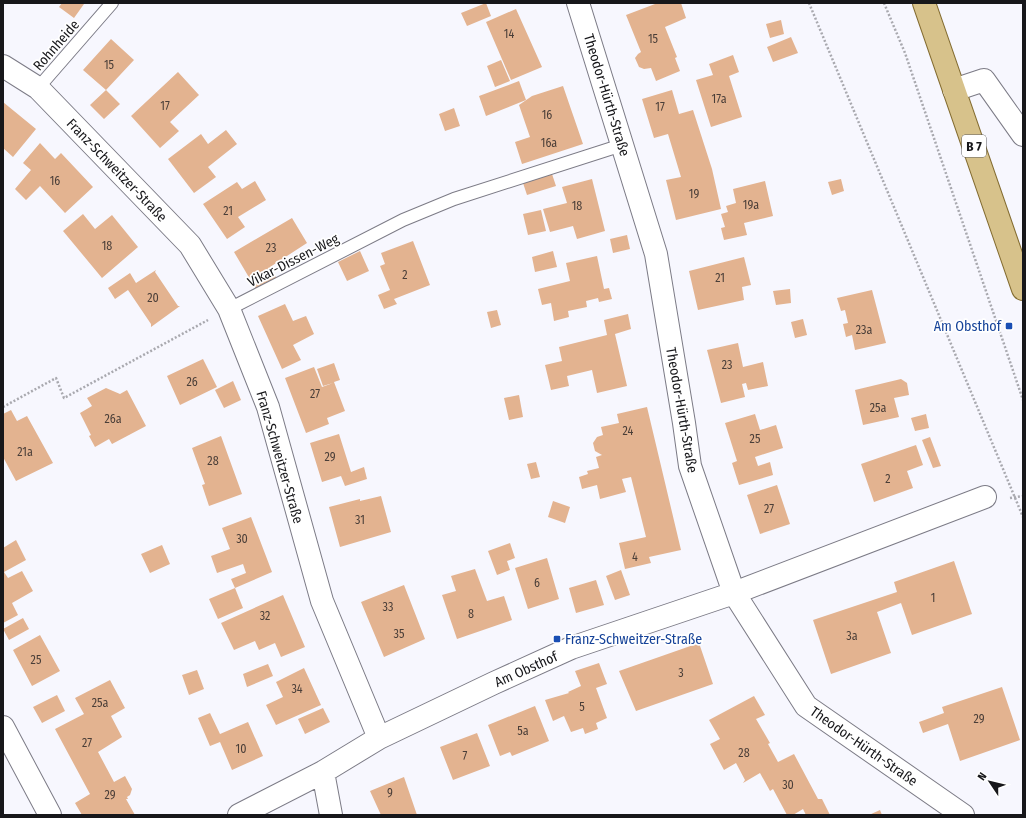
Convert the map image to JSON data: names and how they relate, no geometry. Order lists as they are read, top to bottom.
{
  "streets": {
    "main road": ["B 7"],
    "street": ["Theodor-Hürth-Straße", "Franz-Schweitzer-Straße", "Am Obsthof"],
    "lane": ["Rohnheide", "Vikar-Dissen-Weg"]
  },
  "crossings": [
    ["Rohnheide", "Franz-Schweitzer-Straße"],
    ["Theodor-Hürth-Straße", "Vikar-Dissen-Weg"],
    ["Theodor-Hürth-Straße", "Am Obsthof"],
    ["Franz-Schweitzer-Straße", "Vikar-Dissen-Weg"],
    ["Franz-Schweitzer-Straße", "Am Obsthof"]
  ],
  "places": {
    "transit": ["Am Obsthof", "Franz-Schweitzer-Straße"]
  },
  "house_numbers": [
    "14",
    "15",
    "15",
    "17a",
    "17",
    "17",
    "16",
    "16a",
    "16",
    "19",
    "19a",
    "18",
    "21",
    "18",
    "23",
    "2",
    "21",
    "20",
    "23a",
    "23",
    "26",
    "27",
    "25a",
    "26a",
    "24",
    "25",
    "21a",
    "29",
    "28",
    "2",
    "27",
    "31",
    "30",
    "4",
    "6",
    "1",
    "33",
    "8",
    "32",
    "35",
    "3a",
    "25",
    "3",
    "34",
    "25a",
    "5",
    "29",
    "5a",
    "27",
    "10",
    "28",
    "7",
    "30",
    "9",
    "29"
  ],
  "north": "top left"
}
